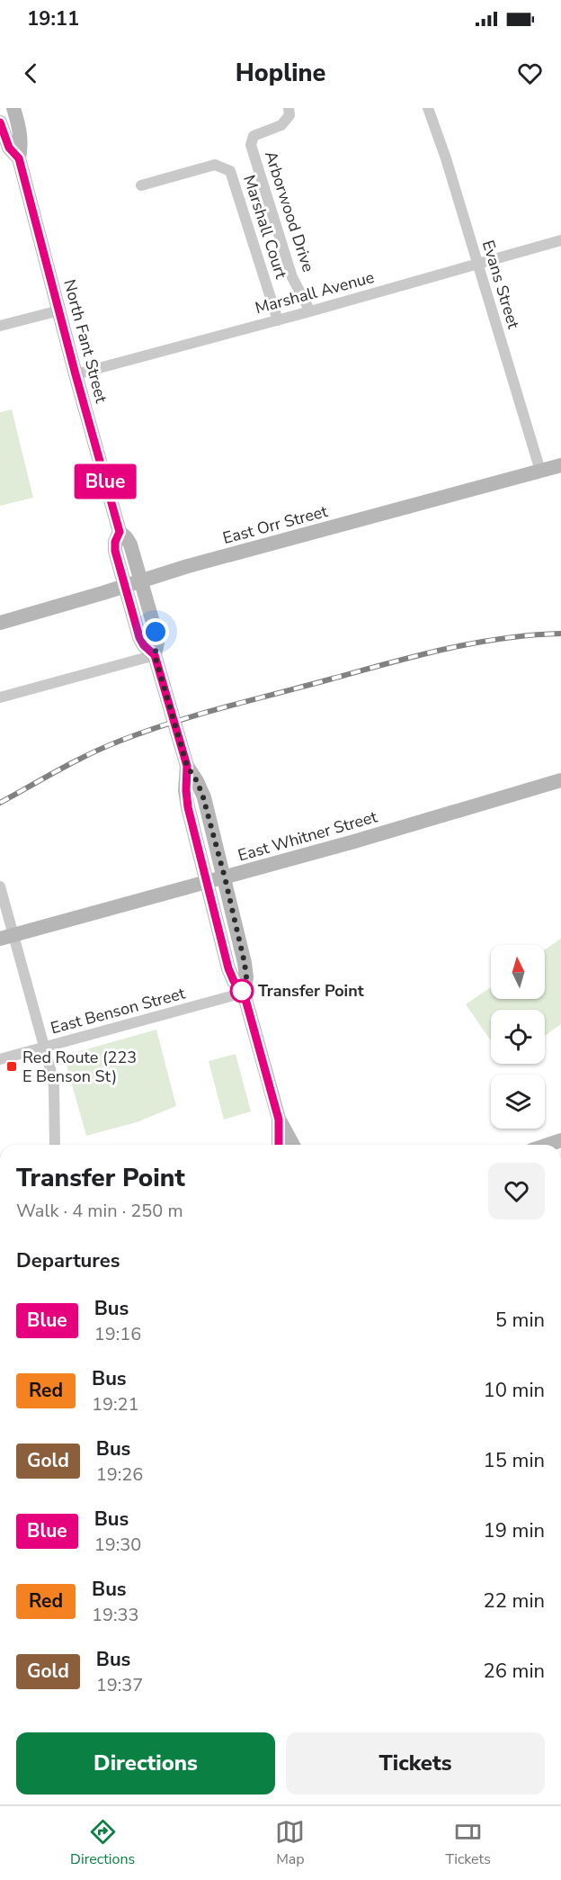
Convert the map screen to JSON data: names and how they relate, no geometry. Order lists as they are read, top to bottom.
{
  "streets": {
    "main road": ["North Fant Street", "East Orr Street", "East Whitner Street"],
    "street": [
      "Arborwood Drive",
      "Marshall Court",
      "Evans Street",
      "Marshall Avenue",
      "East Benson Street"
    ]
  },
  "crossings": [
    ["Arborwood Drive", "Marshall Avenue"],
    ["Marshall Court", "Marshall Avenue"],
    ["Evans Street", "Marshall Avenue"],
    ["Evans Street", "East Orr Street"],
    ["Marshall Avenue", "North Fant Street"],
    ["North Fant Street", "East Orr Street"],
    ["North Fant Street", "East Whitner Street"],
    ["North Fant Street", "East Benson Street"]
  ],
  "places": {
    "other": ["Transfer Point"],
    "transit": ["Red Route (223 E Benson St)"]
  },
  "lines": ["bus line Blue"],
  "north": "top",
  "page": {
    "status": "19:11",
    "header": "Hopline",
    "on_map": "Blue",
    "heading": [
      ["Transfer Point", "Walk · 4 min · 250 m"],
      "Departures"
    ],
    "list": [
      {
        "mark": "Blue",
        "name": "Bus",
        "note": "19:16",
        "value": "5 min"
      },
      {
        "mark": "Red",
        "name": "Bus",
        "note": "19:21",
        "value": "10 min"
      },
      {
        "mark": "Gold",
        "name": "Bus",
        "note": "19:26",
        "value": "15 min"
      },
      {
        "mark": "Blue",
        "name": "Bus",
        "note": "19:30",
        "value": "19 min"
      },
      {
        "mark": "Red",
        "name": "Bus",
        "note": "19:33",
        "value": "22 min"
      },
      {
        "mark": "Gold",
        "name": "Bus",
        "note": "19:37",
        "value": "26 min"
      }
    ],
    "buttons": ["Directions", "Tickets"],
    "tabs": ["Directions", "Map", "Tickets"]
  }
}
